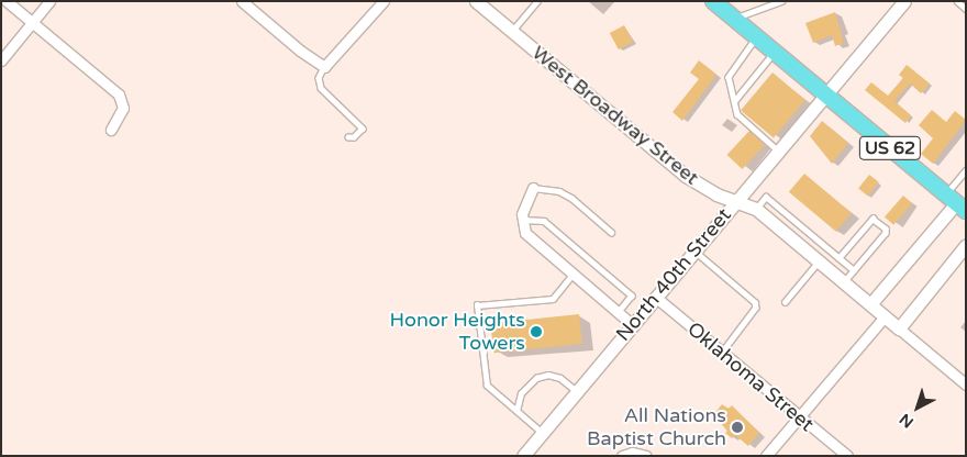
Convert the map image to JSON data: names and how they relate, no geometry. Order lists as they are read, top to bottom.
{
  "streets": {
    "main road": ["US 62"],
    "street": ["West Broadway Street", "North 40th Street", "Oklahoma Street"]
  },
  "crossings": [
    ["West Broadway Street", "North 40th Street"],
    ["US 62", "North 40th Street"],
    ["North 40th Street", "Oklahoma Street"]
  ],
  "places": ["Honor Heights Towers", "All Nations Baptist Church"],
  "north": "bottom left"
}
